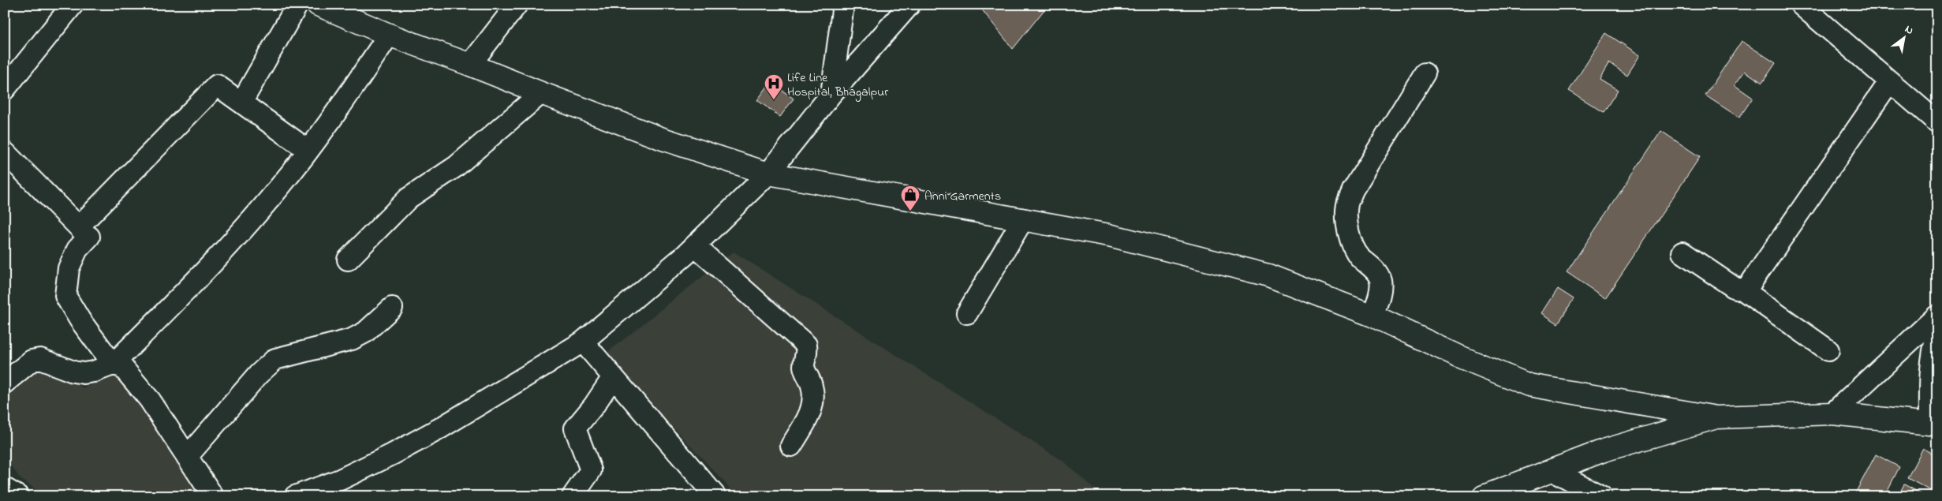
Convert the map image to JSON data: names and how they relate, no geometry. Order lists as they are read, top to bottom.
{
  "places": {
    "hospital": ["Life Line Hospital, Bhagalpur"],
    "shop": ["Anni Garments"]
  },
  "north": "top right"
}
